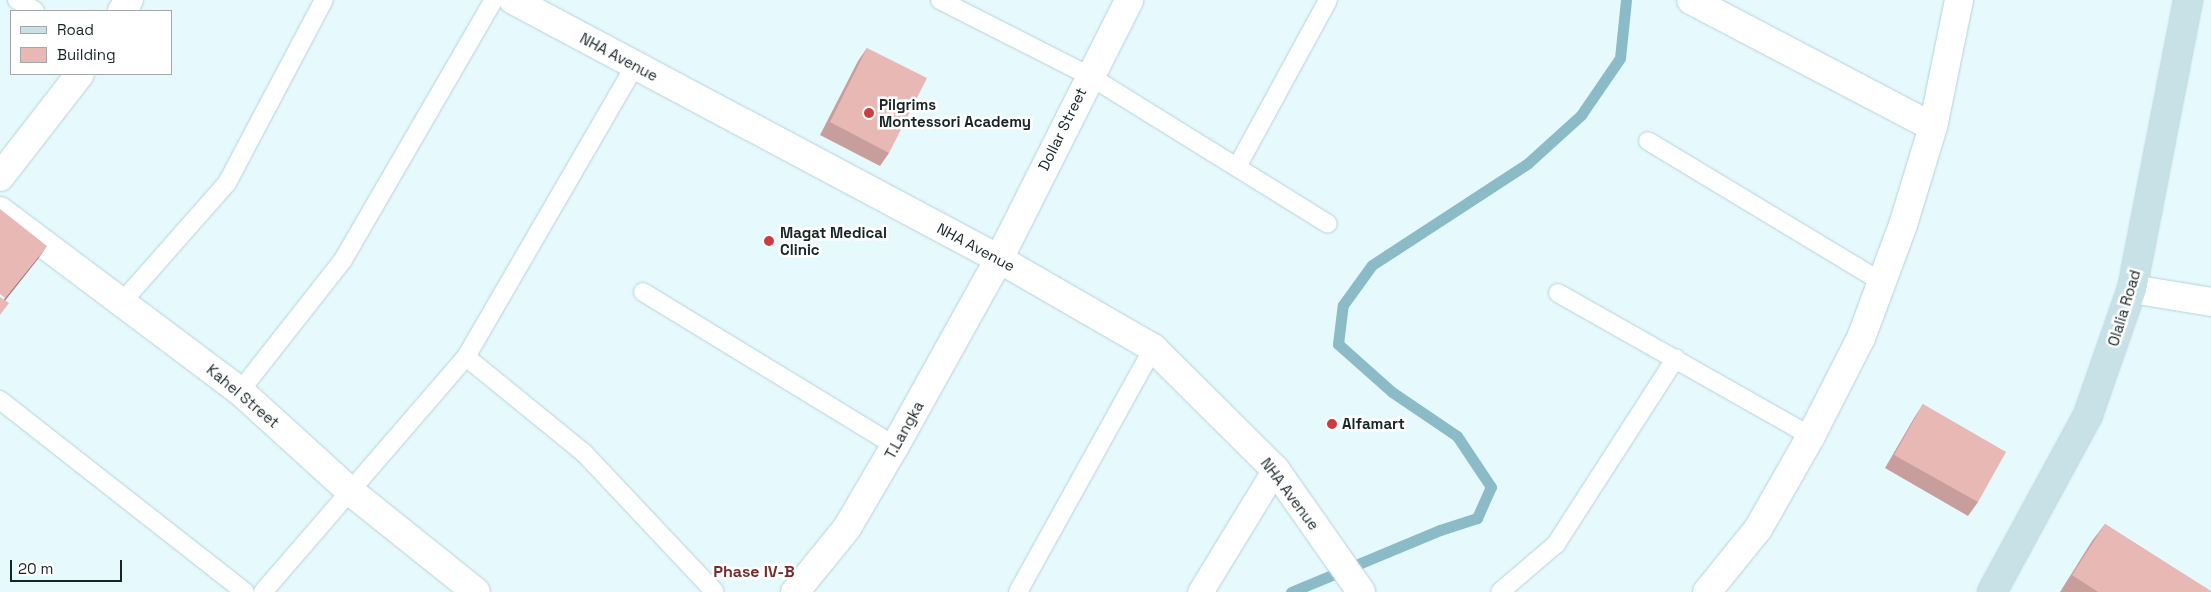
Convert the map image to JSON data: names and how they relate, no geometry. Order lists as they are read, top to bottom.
{
  "streets": {
    "main road": ["Olalia Road"],
    "street": [
      "NHA Avenue",
      "Dollar Street",
      "Kahel Street",
      "T.Langka"
    ]
  },
  "crossings": [
    ["NHA Avenue", "Dollar Street"],
    ["NHA Avenue", "T.Langka"],
    ["Dollar Street", "T.Langka"]
  ],
  "districts": ["Phase IV-B"],
  "places": ["Pilgrims Montessori Academy", "Magat Medical Clinic", "Alfamart"],
  "legend": ["Road", "Building"],
  "scale_bar": "20 m"
}
